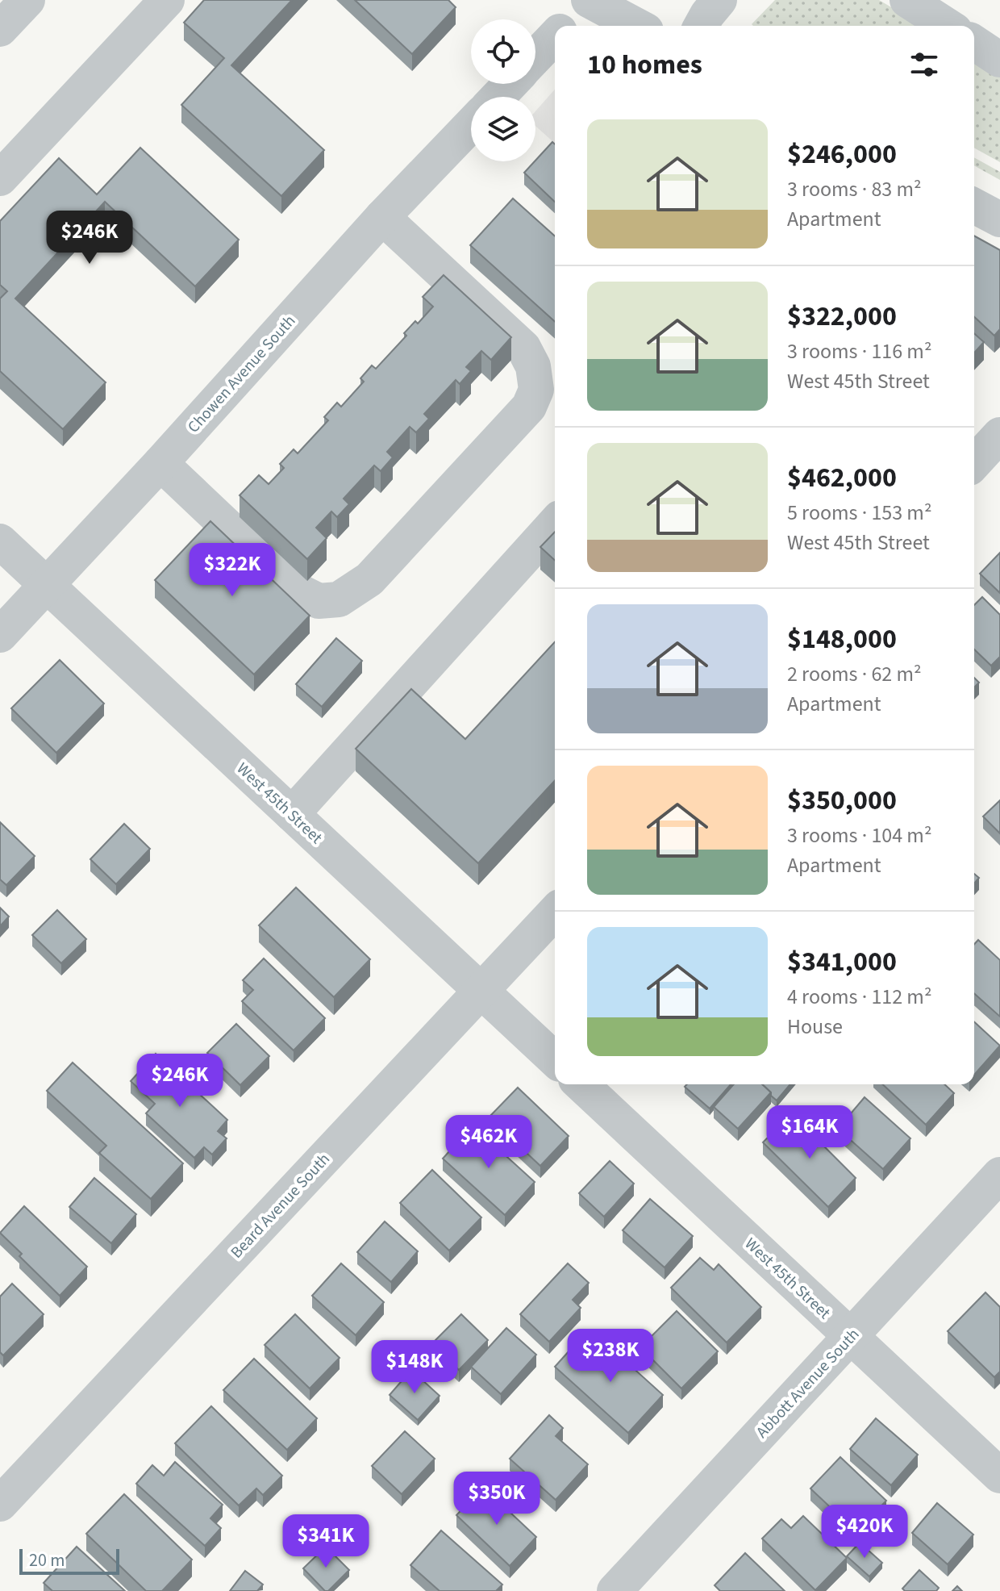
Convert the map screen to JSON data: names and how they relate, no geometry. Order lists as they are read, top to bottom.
{
  "streets": {
    "street": [
      "Chowen Avenue South",
      "West 45th Street",
      "Beard Avenue South",
      "Abbott Avenue South"
    ]
  },
  "crossings": [
    ["Chowen Avenue South", "West 45th Street"],
    ["West 45th Street", "Beard Avenue South"],
    ["West 45th Street", "Abbott Avenue South"]
  ],
  "scale_bar": "20 m",
  "page": {
    "heading": "10 homes",
    "list": [
      {
        "name": "$246,000",
        "note": "3 rooms · 83 m² · Apartment"
      },
      {
        "name": "$322,000",
        "note": "3 rooms · 116 m² · West 45th Street"
      },
      {
        "name": "$462,000",
        "note": "5 rooms · 153 m² · West 45th Street"
      },
      {
        "name": "$148,000",
        "note": "2 rooms · 62 m² · Apartment"
      },
      {
        "name": "$350,000",
        "note": "3 rooms · 104 m² · Apartment"
      },
      {
        "name": "$341,000",
        "note": "4 rooms · 112 m² · House"
      }
    ],
    "price": [
      "$246K",
      "$322K",
      "$246K",
      "$164K",
      "$462K",
      "$238K",
      "$148K",
      "$350K",
      "$420K",
      "$341K"
    ],
    "scale": "20 m"
  }
}
